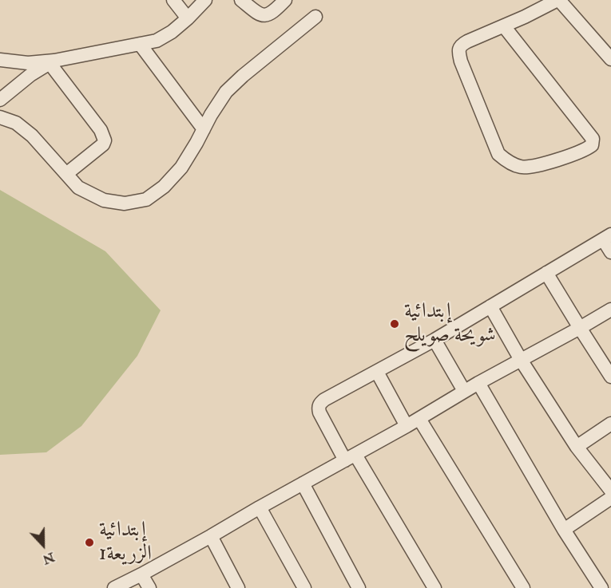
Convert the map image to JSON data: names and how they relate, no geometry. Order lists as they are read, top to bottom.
{
  "places": ["إبتدائية شويحة صويلح", "إبتدائية الزريعة1"],
  "north": "bottom"
}
